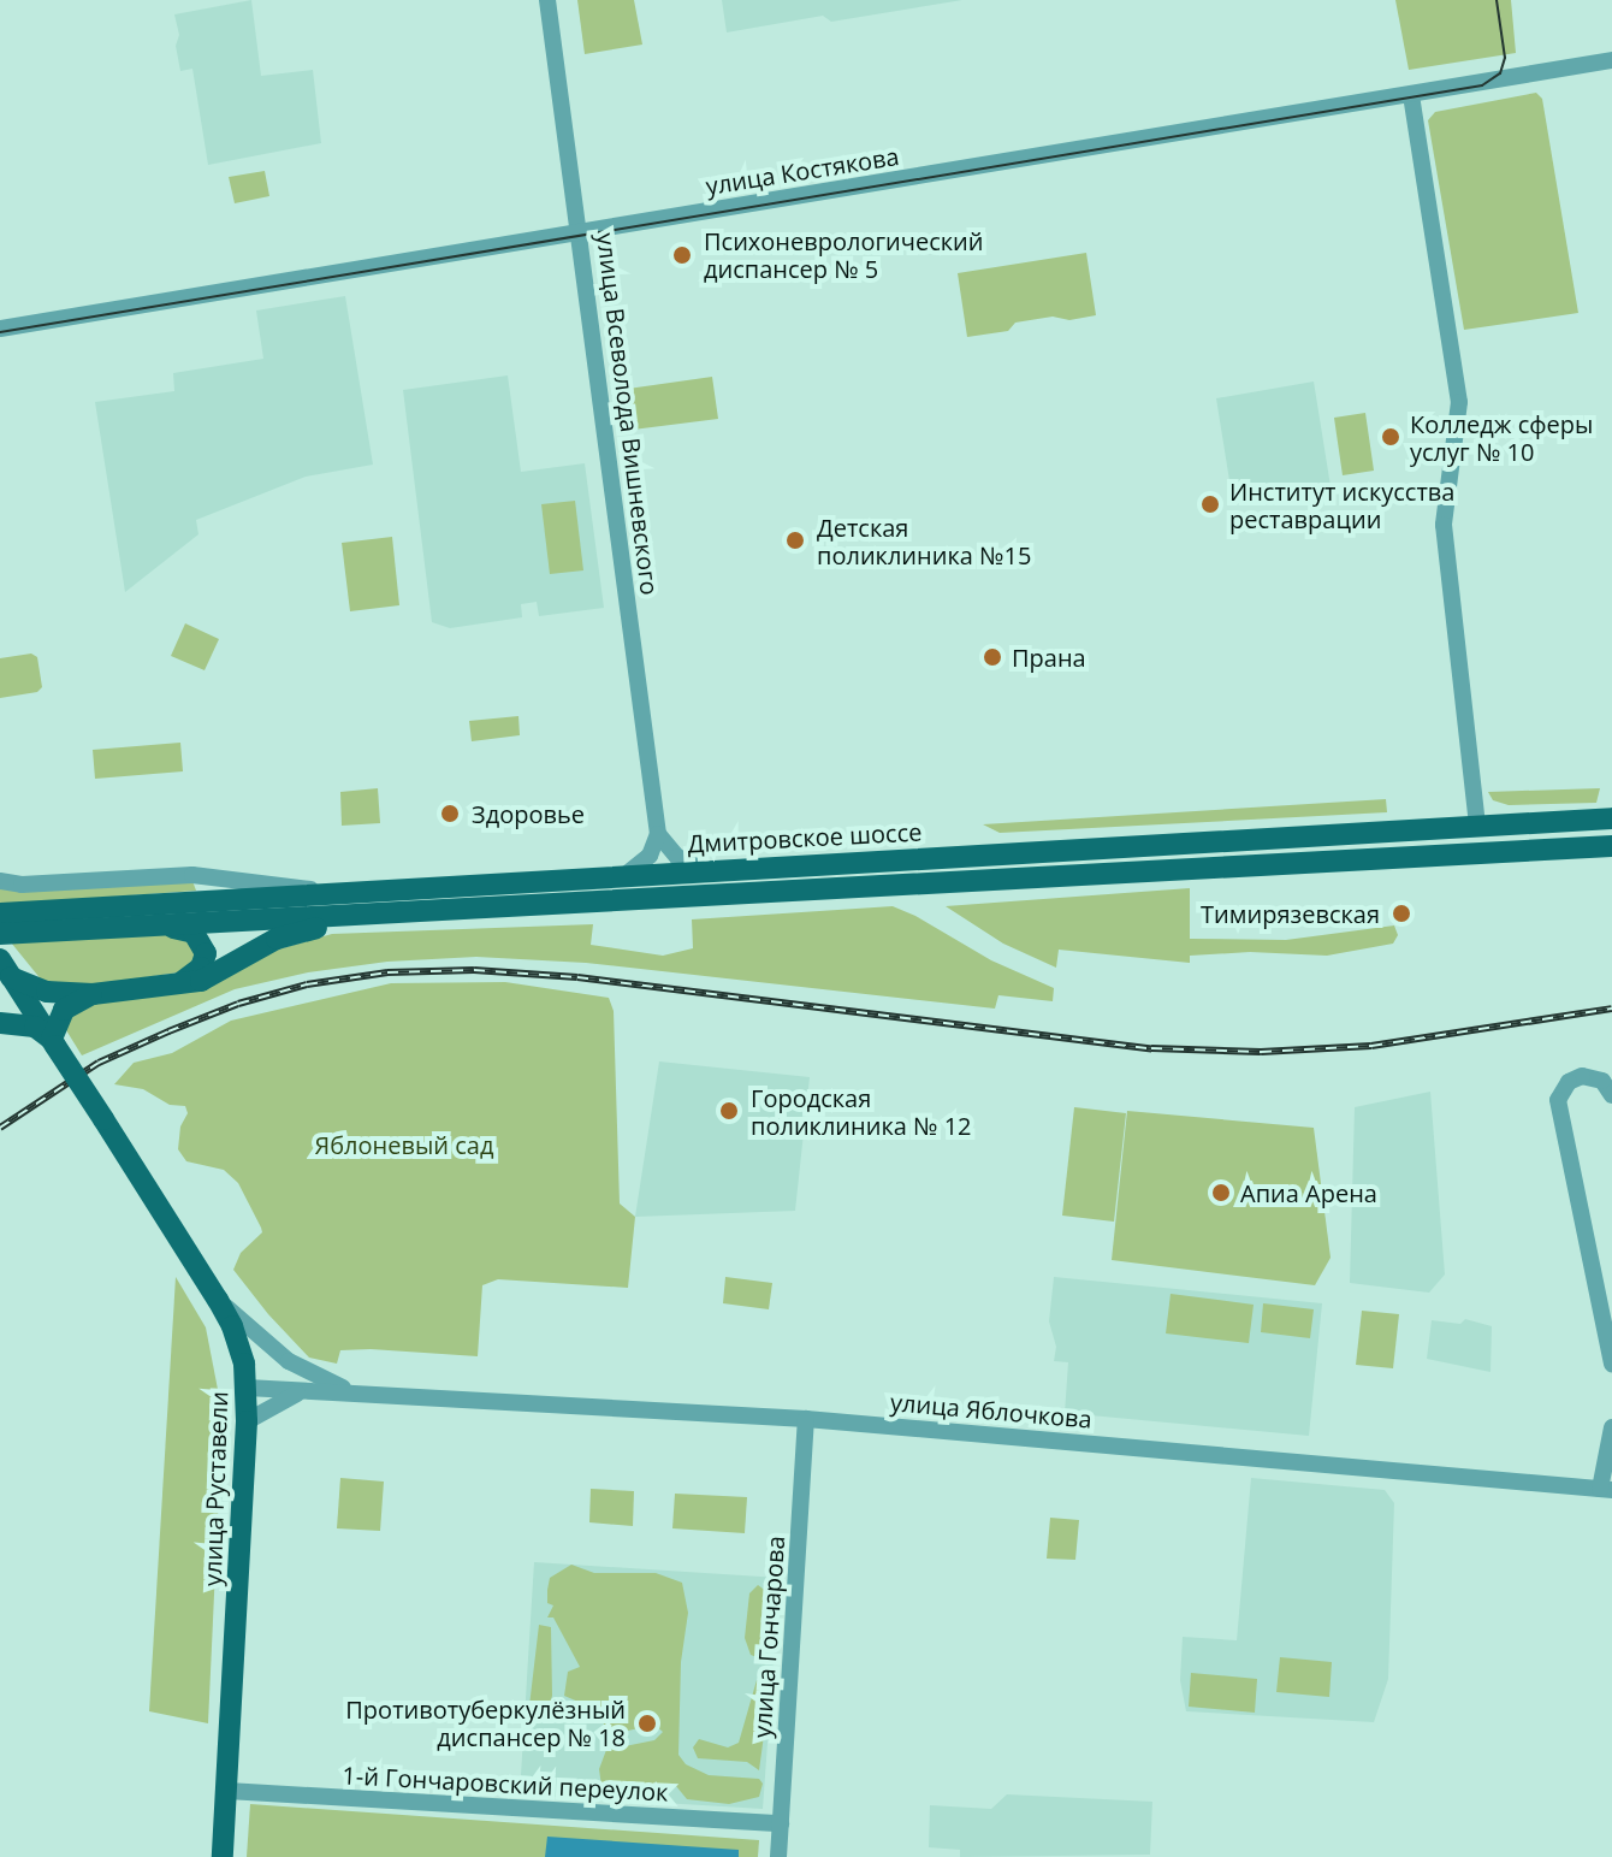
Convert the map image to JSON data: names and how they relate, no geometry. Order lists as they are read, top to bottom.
{
  "streets": {
    "main road": ["Дмитровское шоссе", "улица Руставели"],
    "street": [
      "улица Костякова",
      "улица Всеволода Вишневского",
      "улица Яблочкова",
      "улица Гончарова",
      "1-й Гончаровский переулок"
    ]
  },
  "crossings": [
    ["улица Костякова", "улица Всеволода Вишневского"],
    ["улица Яблочкова", "улица Гончарова"],
    ["улица Руставели", "1-й Гончаровский переулок"],
    ["улица Гончарова", "1-й Гончаровский переулок"]
  ],
  "parks": ["Яблоневый сад"],
  "places": [
    "Психоневрологический диспансер № 5",
    "Колледж сферы услуг № 10",
    "Институт искусства реставрации",
    "Детская поликлиника №15",
    "Прана",
    "Здоровье",
    "Тимирязевская",
    "Городская поликлиника № 12",
    "Апиа Арена",
    "Противотуберкулёзный диспансер № 18"
  ]
}
